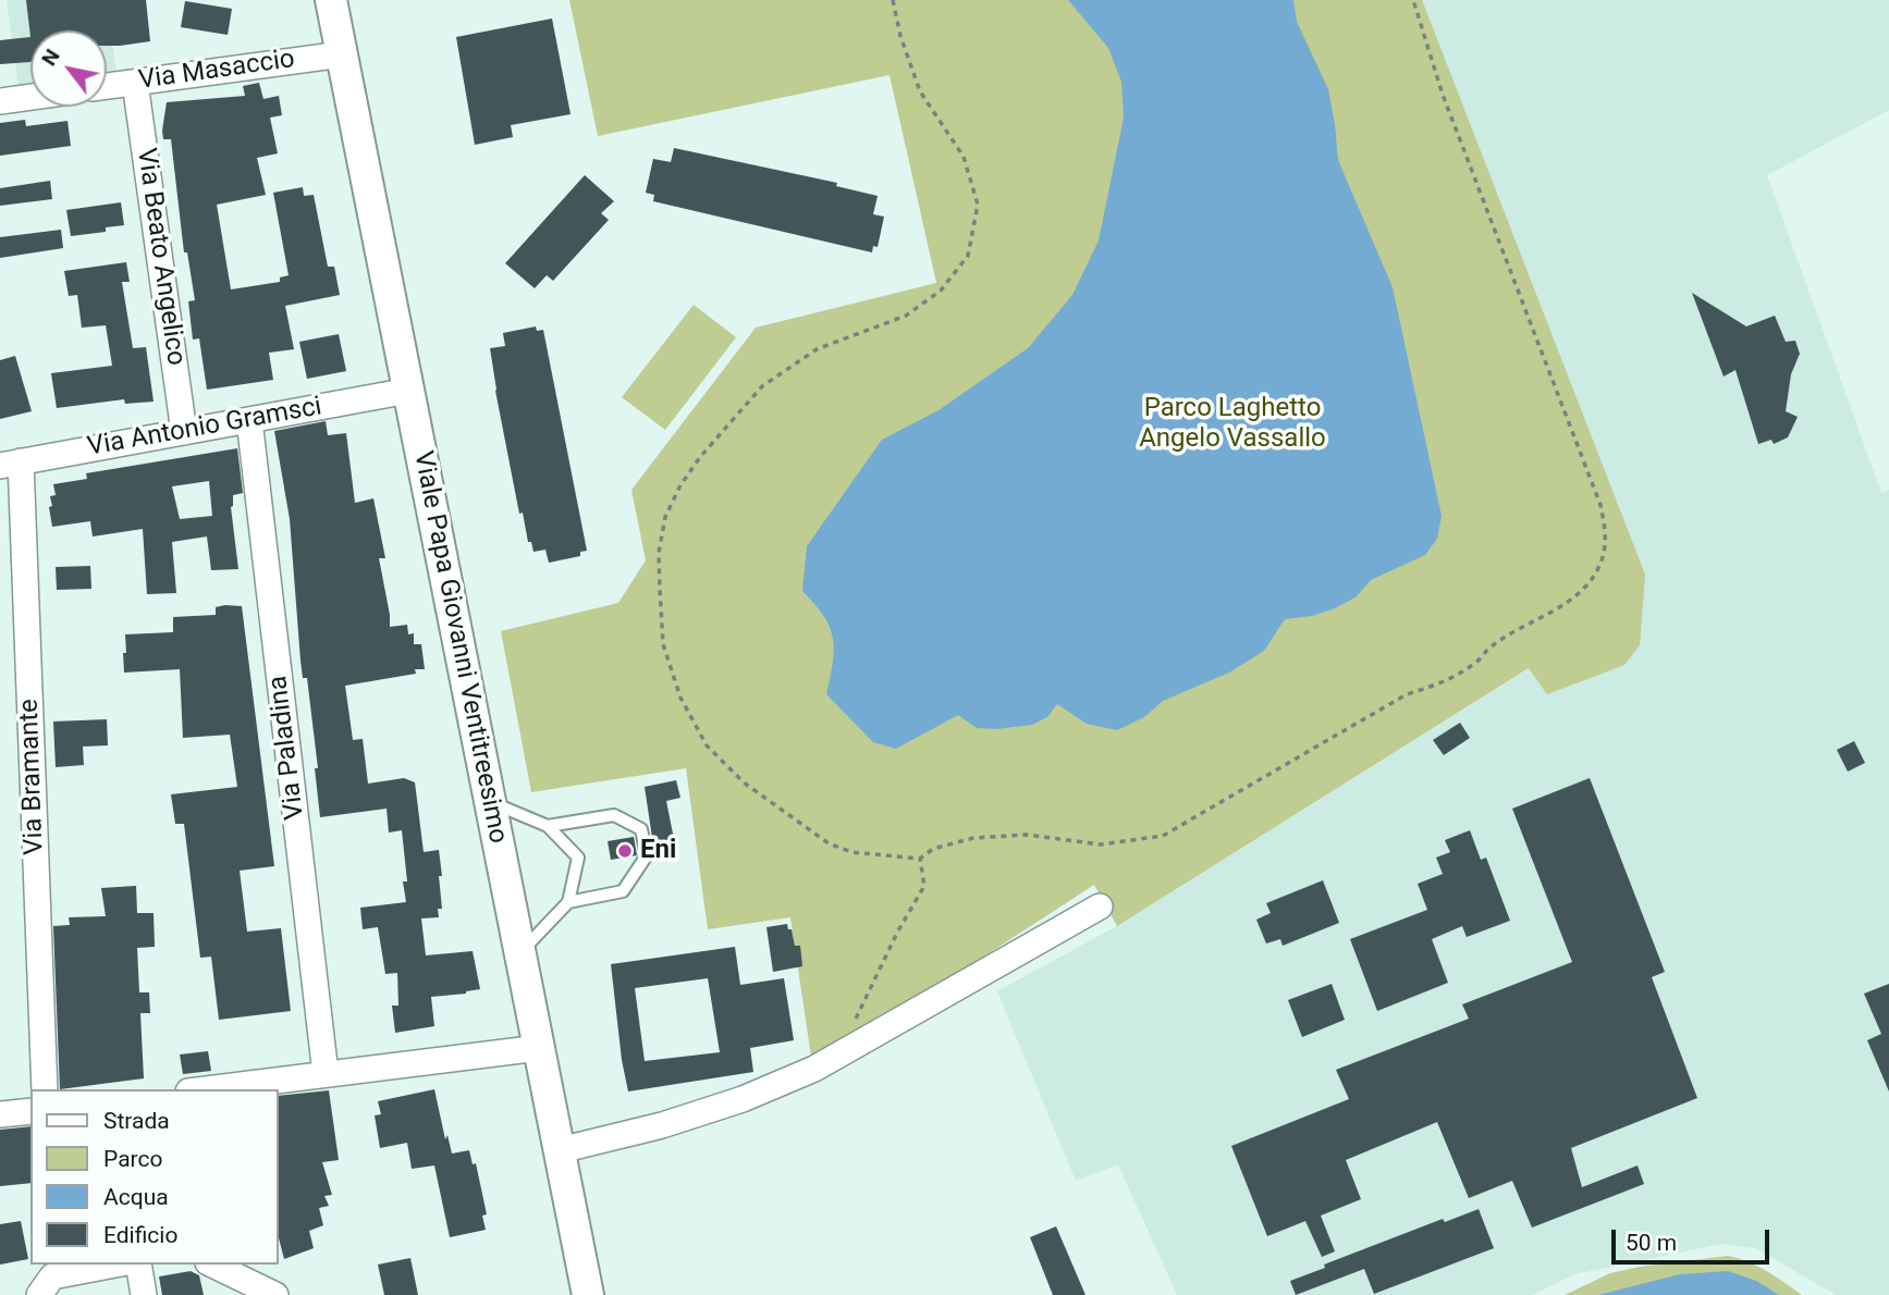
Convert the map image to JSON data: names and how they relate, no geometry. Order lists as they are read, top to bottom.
{
  "streets": {
    "street": [
      "Via Masaccio",
      "Via Beato Angelico",
      "Via Antonio Gramsci",
      "Viale Papa Giovanni Ventitreesimo",
      "Via Paladina",
      "Via Bramante"
    ]
  },
  "crossings": [
    ["Via Masaccio", "Via Beato Angelico"],
    ["Via Masaccio", "Viale Papa Giovanni Ventitreesimo"],
    ["Via Beato Angelico", "Via Antonio Gramsci"],
    ["Via Antonio Gramsci", "Viale Papa Giovanni Ventitreesimo"],
    ["Via Antonio Gramsci", "Via Paladina"],
    ["Via Antonio Gramsci", "Via Bramante"]
  ],
  "parks": ["Parco Laghetto Angelo Vassallo"],
  "places": ["Eni"],
  "legend": [
    "Strada",
    "Parco",
    "Acqua",
    "Edificio"
  ],
  "scale_bar": "50 m",
  "north": "top left"
}
